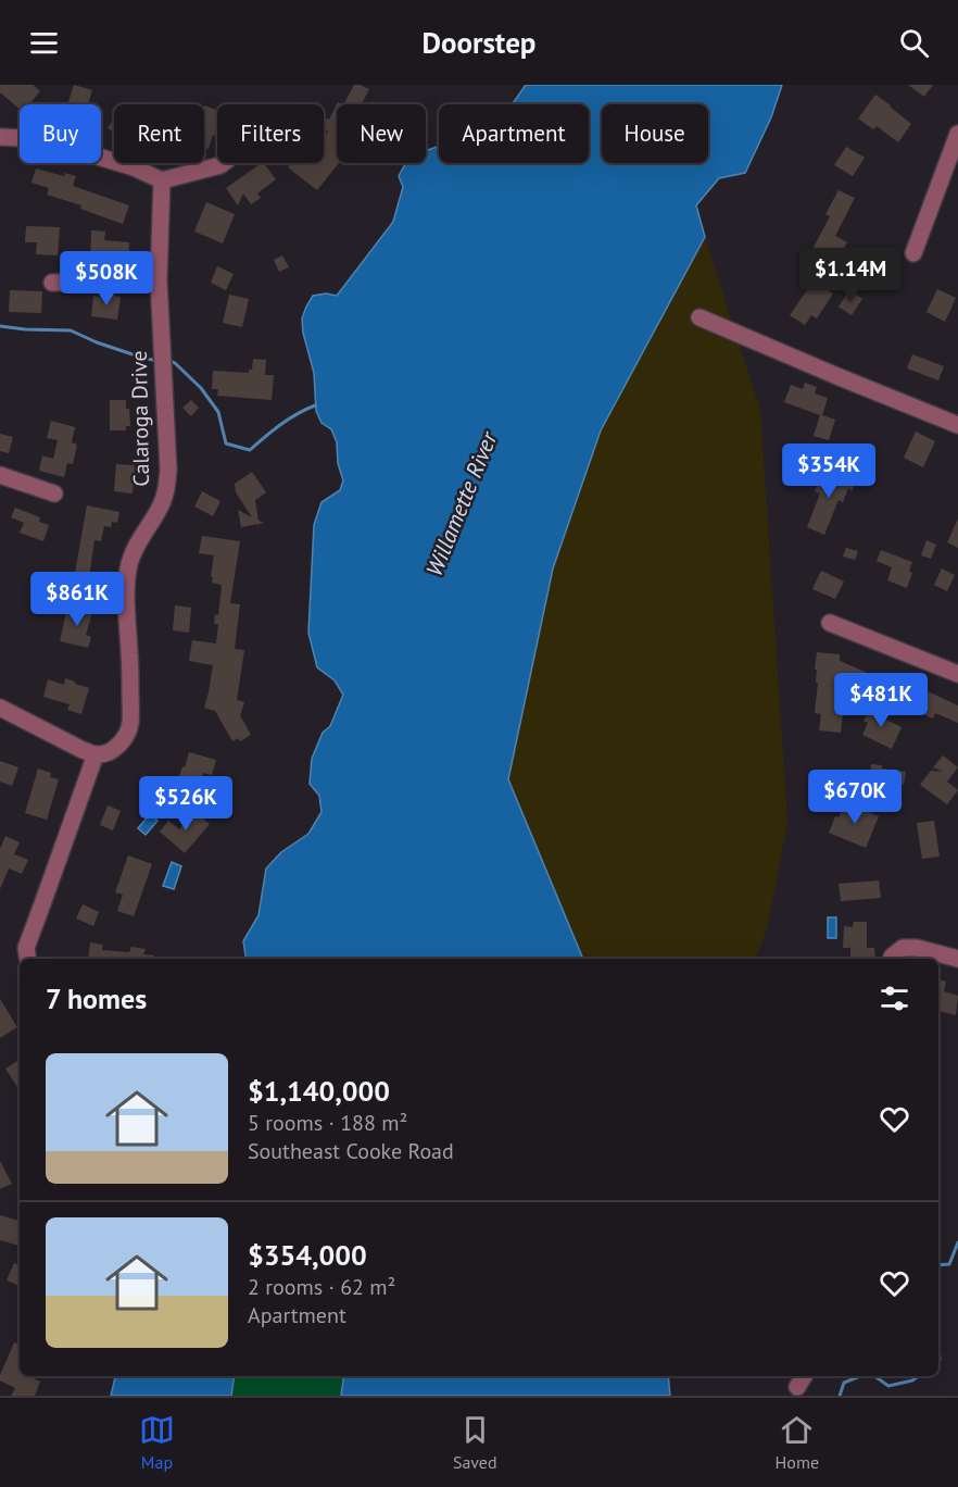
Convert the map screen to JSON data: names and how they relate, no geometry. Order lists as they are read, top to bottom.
{
  "streets": {
    "street": ["Calaroga Drive"]
  },
  "water": ["Willamette River"],
  "page": {
    "header": "Doorstep",
    "chip": [
      "Buy",
      "Rent",
      "Filters",
      "New",
      "Apartment",
      "House"
    ],
    "price": [
      "$1.14M",
      "$508K",
      "$354K",
      "$861K",
      "$481K",
      "$670K",
      "$526K"
    ],
    "heading": "7 homes",
    "list": [
      {
        "name": "$1,140,000",
        "note": "5 rooms · 188 m² · Southeast Cooke Road"
      },
      {
        "name": "$354,000",
        "note": "2 rooms · 62 m² · Apartment"
      }
    ],
    "tabs": ["Map", "Saved", "Home"]
  }
}
